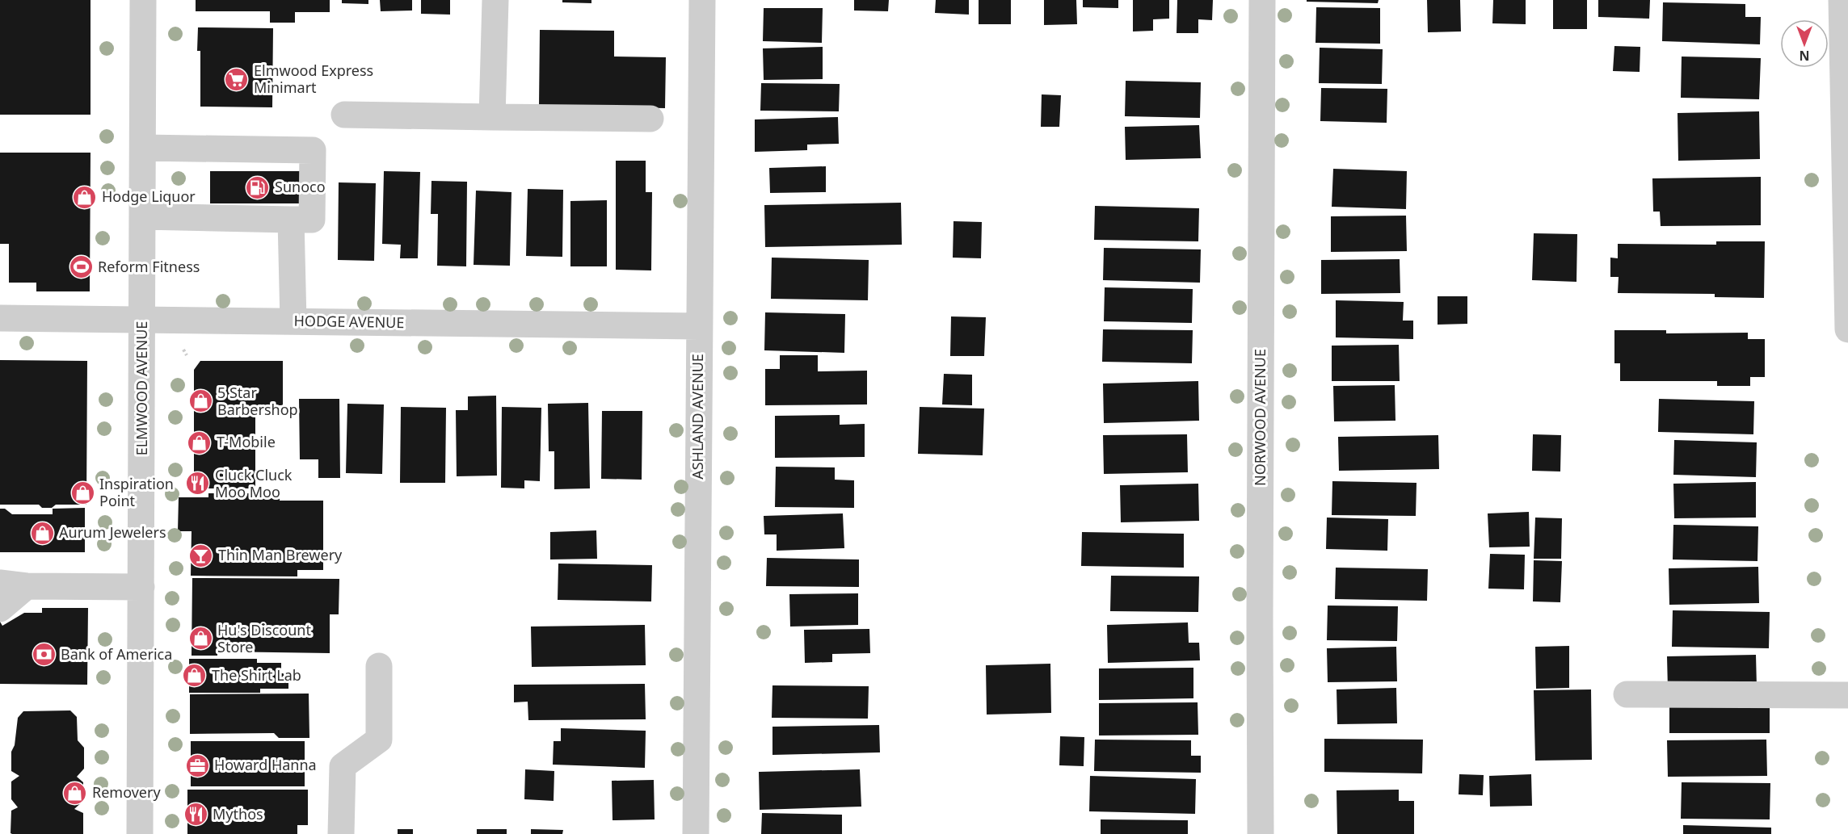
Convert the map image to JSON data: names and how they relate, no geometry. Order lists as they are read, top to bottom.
{
  "streets": {
    "street": [
      "HODGE AVENUE",
      "ELMWOOD AVENUE",
      "ASHLAND AVENUE",
      "NORWOOD AVENUE"
    ]
  },
  "crossings": [
    ["HODGE AVENUE", "ELMWOOD AVENUE"],
    ["HODGE AVENUE", "ASHLAND AVENUE"]
  ],
  "places": {
    "supermarket": ["Elmwood Express Minimart"],
    "fuel station": ["Sunoco"],
    "shop": [
      "Hodge Liquor",
      "5 Star Barbershop",
      "T-Mobile",
      "Inspiration Point",
      "Aurum Jewelers",
      "Hu's Discount Store",
      "The Shirt Lab",
      "Removery"
    ],
    "sports": ["Reform Fitness"],
    "restaurant": ["Cluck Cluck Moo Moo", "Mythos"],
    "bar": ["Thin Man Brewery"],
    "bank": ["Bank of America"],
    "office": ["Howard Hanna"]
  },
  "north": "bottom"
}
